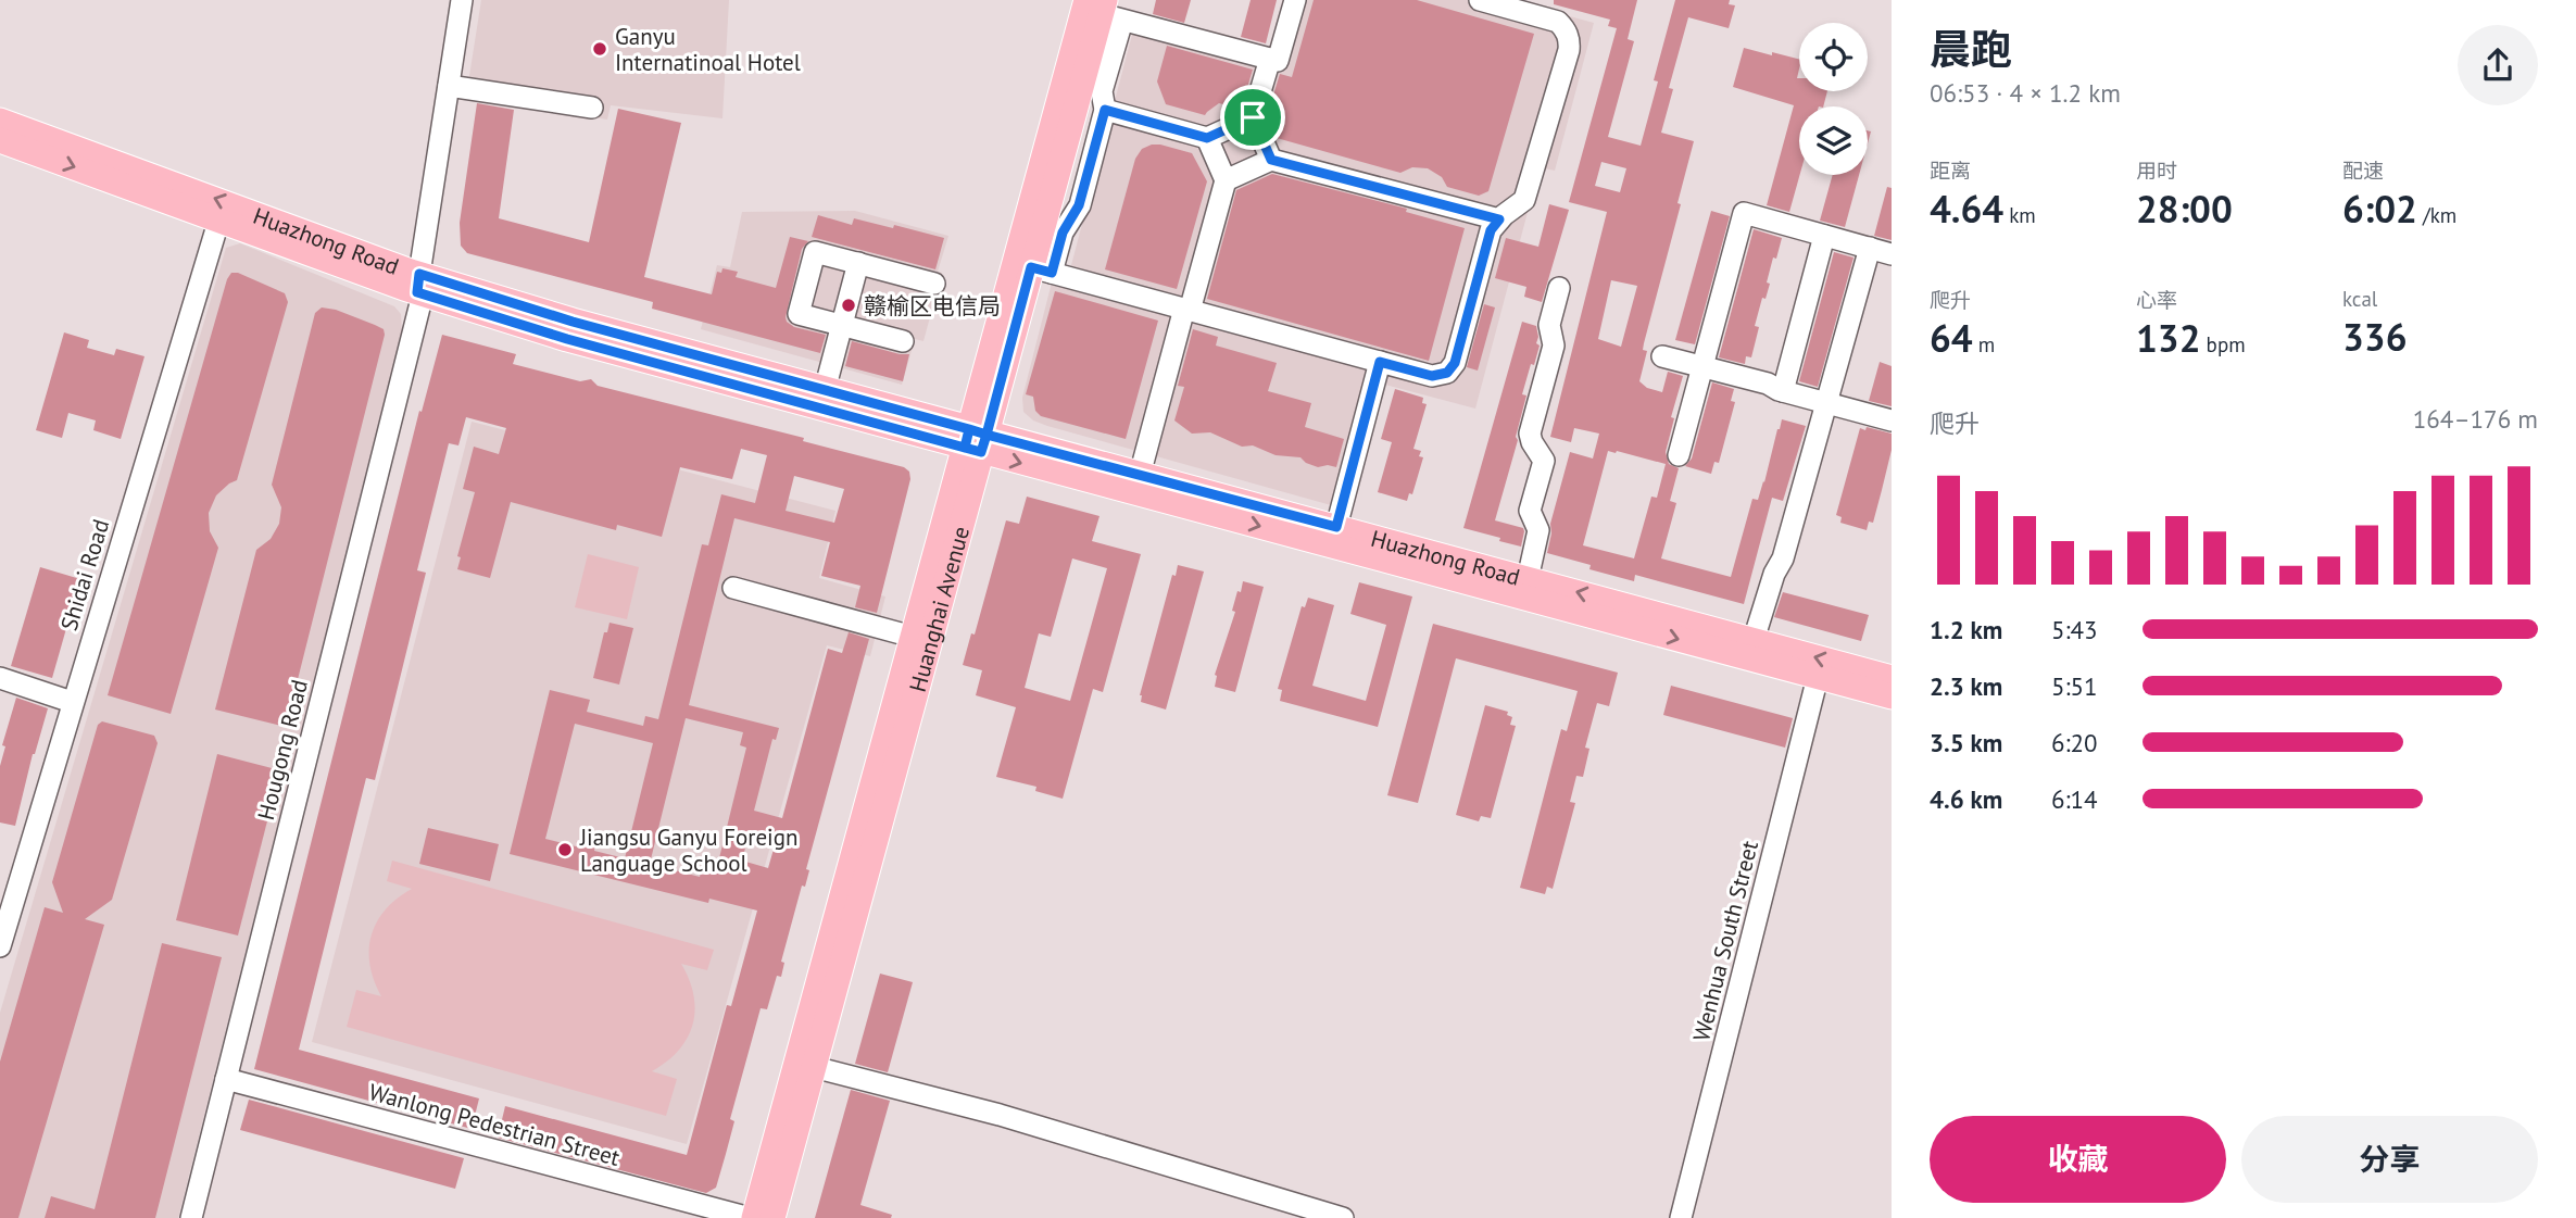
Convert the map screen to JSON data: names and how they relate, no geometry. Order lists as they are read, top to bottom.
{
  "streets": {
    "main road": ["Huazhong Road", "Huanghai Avenue"],
    "street": [
      "Shidai Road",
      "Hougong Road",
      "Wenhua South Street",
      "Wanlong Pedestrian Street"
    ]
  },
  "crossings": [
    ["Huazhong Road", "Shidai Road"],
    ["Huazhong Road", "Huanghai Avenue"],
    ["Huazhong Road", "Hougong Road"],
    ["Huazhong Road", "Wenhua South Street"],
    ["Huanghai Avenue", "Wanlong Pedestrian Street"],
    ["Hougong Road", "Wanlong Pedestrian Street"]
  ],
  "places": ["Ganyu Internatinoal Hotel", "赣榆区电信局", "Jiangsu Ganyu Foreign Language School"],
  "page": {
    "heading": ["晨跑", "06:53 · 4 × 1.2 km"],
    "stats": [
      ["距离", "4.64 km"],
      ["用时", "28:00"],
      ["配速", "6:02 /km"],
      ["爬升", "64 m"],
      ["心率", "132 bpm"],
      ["kcal", "336"]
    ],
    "chart": ["爬升", "164–176 m"],
    "list": [
      {
        "name": "1.2 km",
        "note": "5:43"
      },
      {
        "name": "2.3 km",
        "note": "5:51"
      },
      {
        "name": "3.5 km",
        "note": "6:20"
      },
      {
        "name": "4.6 km",
        "note": "6:14"
      }
    ],
    "buttons": ["收藏", "分享"]
  }
}
